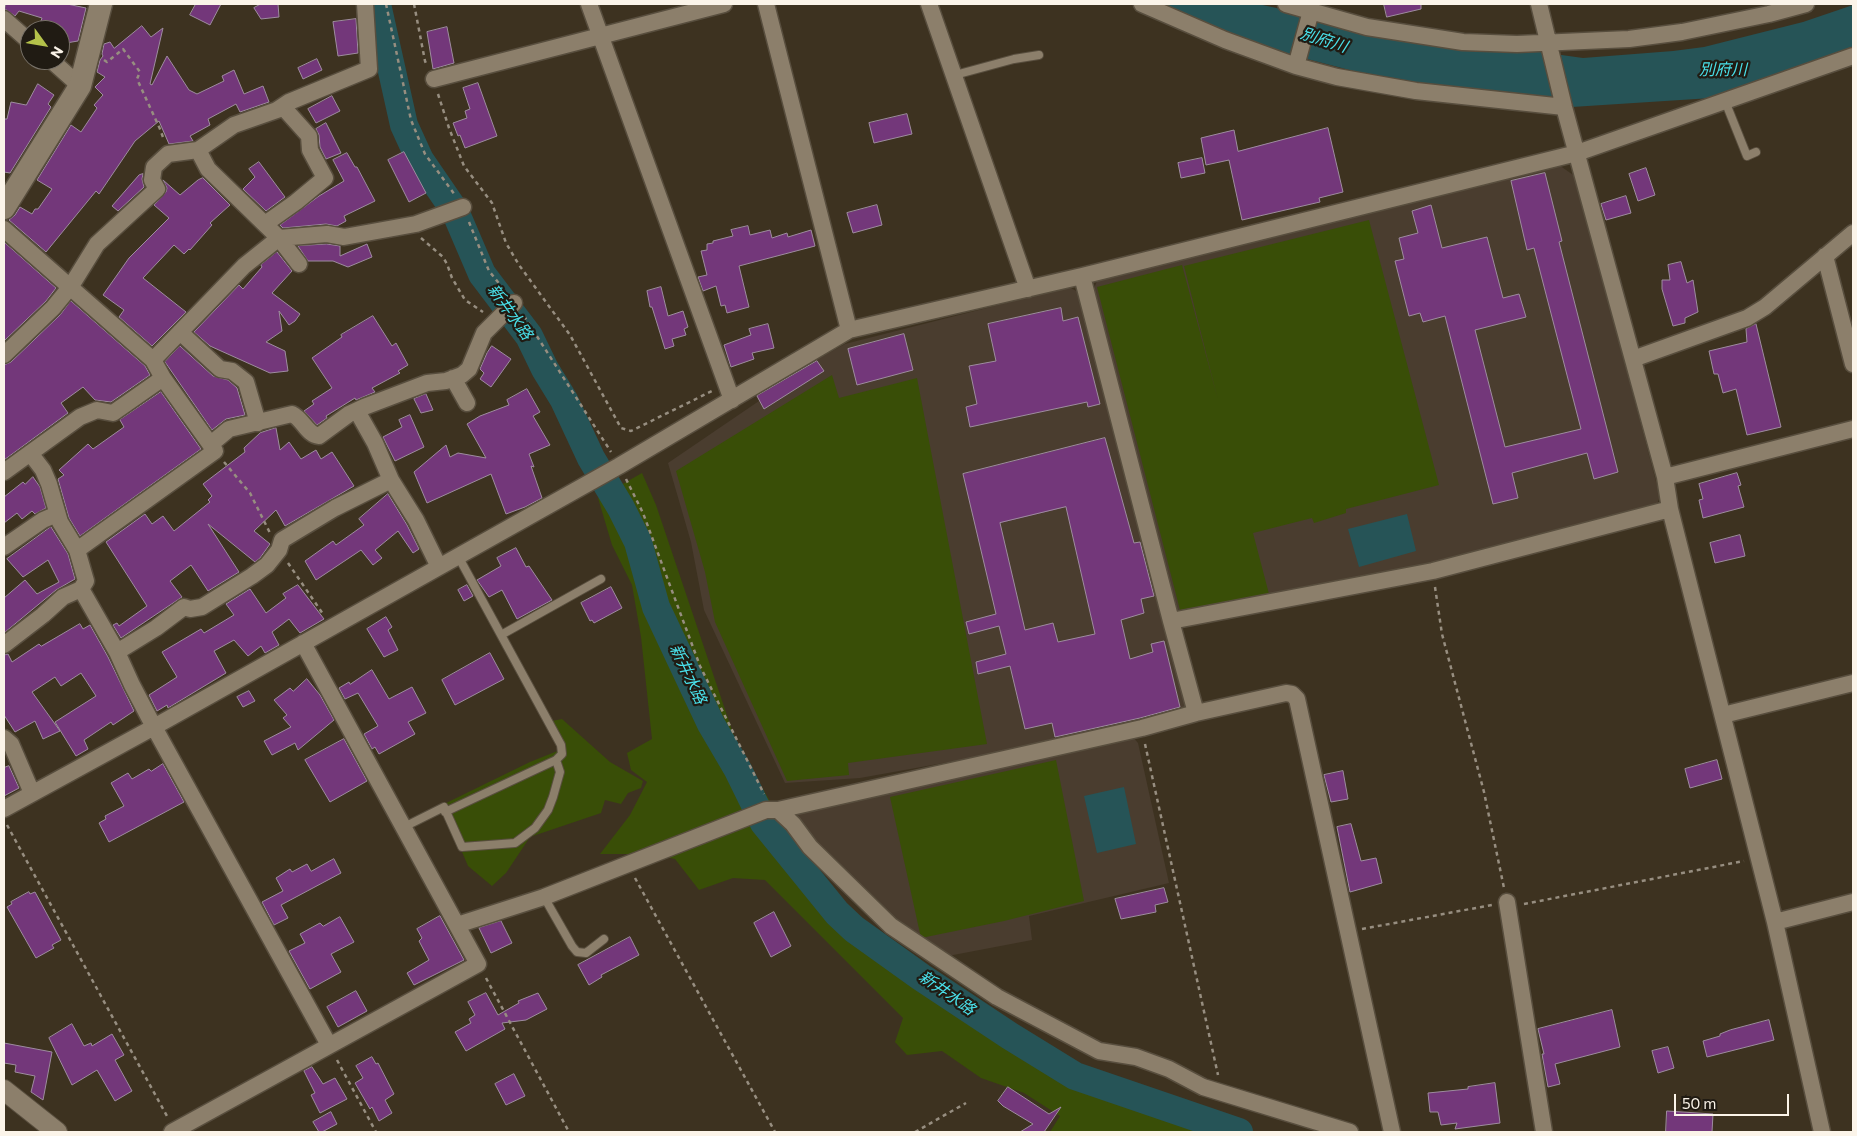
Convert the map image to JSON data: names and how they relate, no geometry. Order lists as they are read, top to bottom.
{
  "water": ["別府川", "新井水路"],
  "scale_bar": "50 m",
  "north": "bottom right"
}
